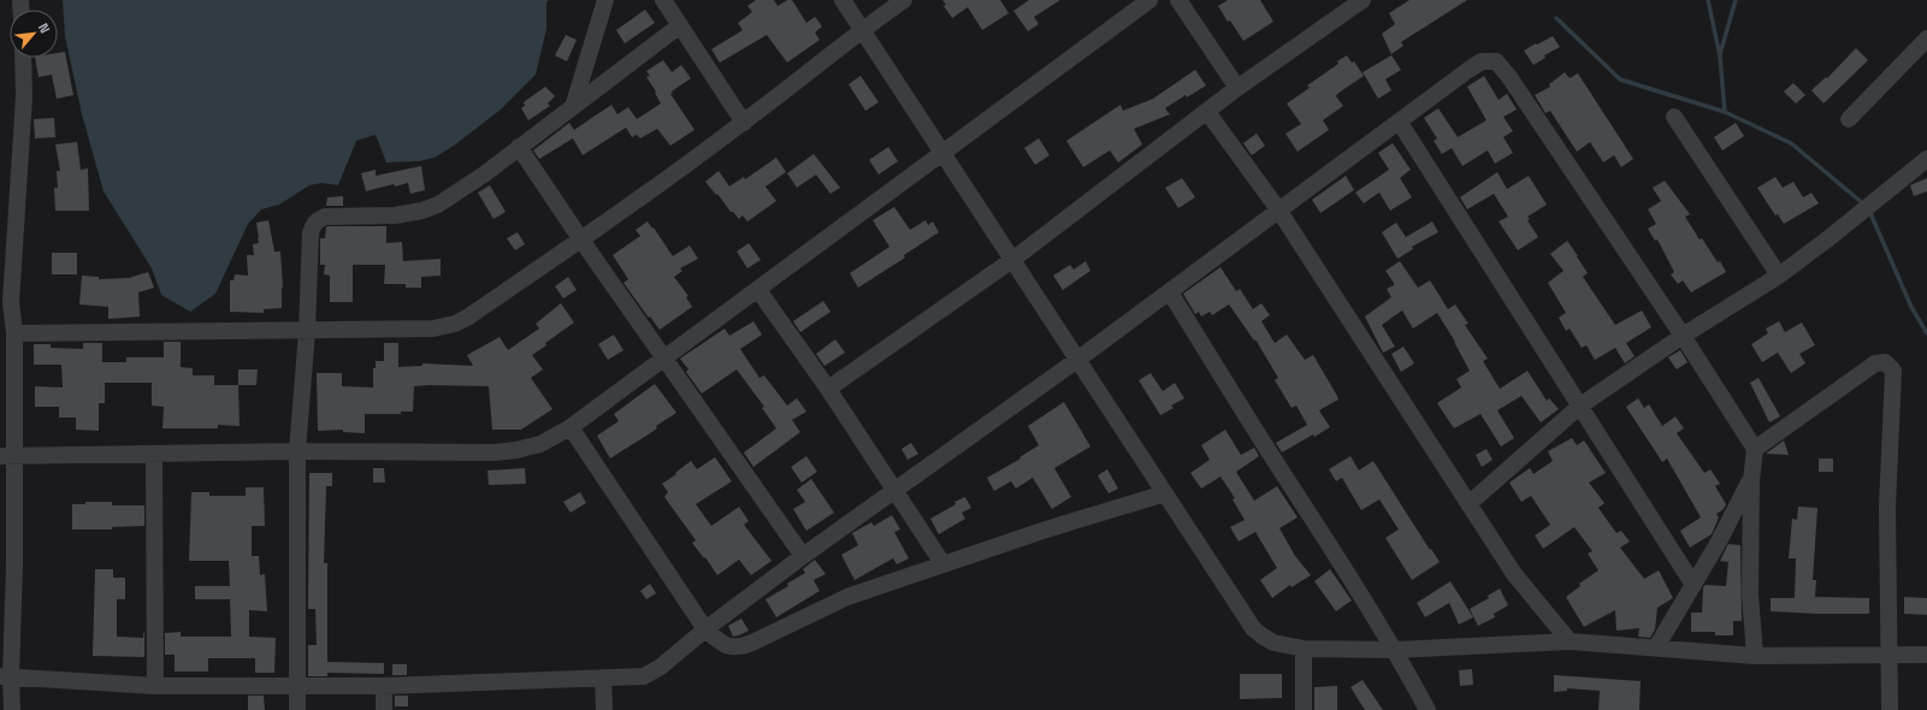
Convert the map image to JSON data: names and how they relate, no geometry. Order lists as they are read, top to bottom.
{
  "north": "top right"
}
